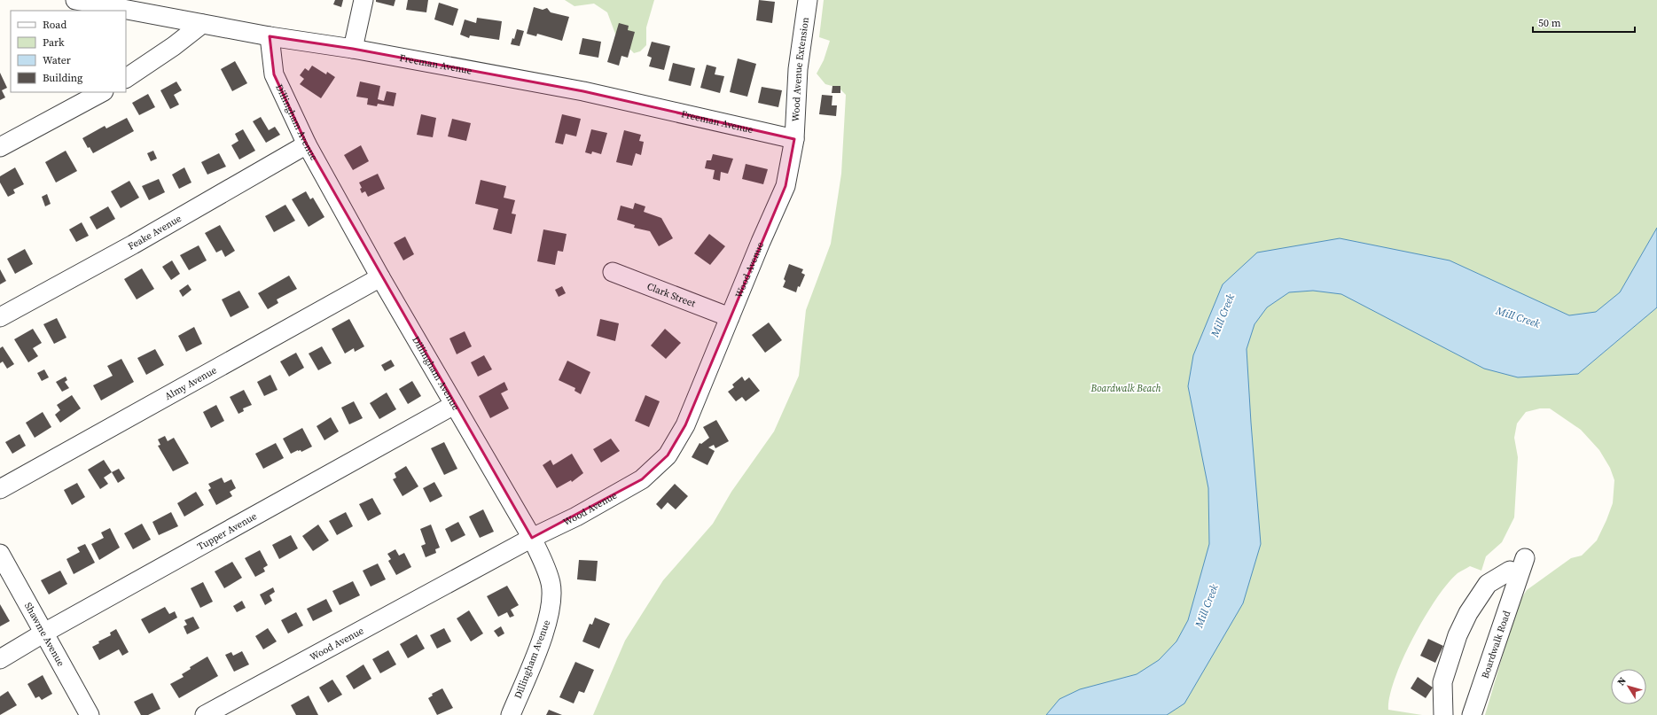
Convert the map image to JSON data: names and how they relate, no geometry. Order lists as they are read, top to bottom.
{
  "streets": {
    "street": [
      "Freeman Avenue",
      "Wood Avenue Extension",
      "Dillingham Avenue",
      "Feake Avenue",
      "Wood Avenue",
      "Clark Street",
      "Almy Avenue",
      "Tupper Avenue",
      "Shawme Avenue",
      "Boardwalk Road"
    ]
  },
  "crossings": [
    ["Freeman Avenue", "Wood Avenue Extension"],
    ["Freeman Avenue", "Dillingham Avenue"],
    ["Freeman Avenue", "Wood Avenue"],
    ["Wood Avenue Extension", "Wood Avenue"],
    ["Dillingham Avenue", "Feake Avenue"],
    ["Dillingham Avenue", "Wood Avenue"],
    ["Dillingham Avenue", "Almy Avenue"],
    ["Dillingham Avenue", "Tupper Avenue"],
    ["Wood Avenue", "Clark Street"],
    ["Tupper Avenue", "Shawme Avenue"]
  ],
  "water": ["Mill Creek"],
  "parks": ["Boardwalk Beach"],
  "legend": [
    "Road",
    "Park",
    "Water",
    "Building"
  ],
  "scale_bar": "50 m",
  "north": "top left"
}
